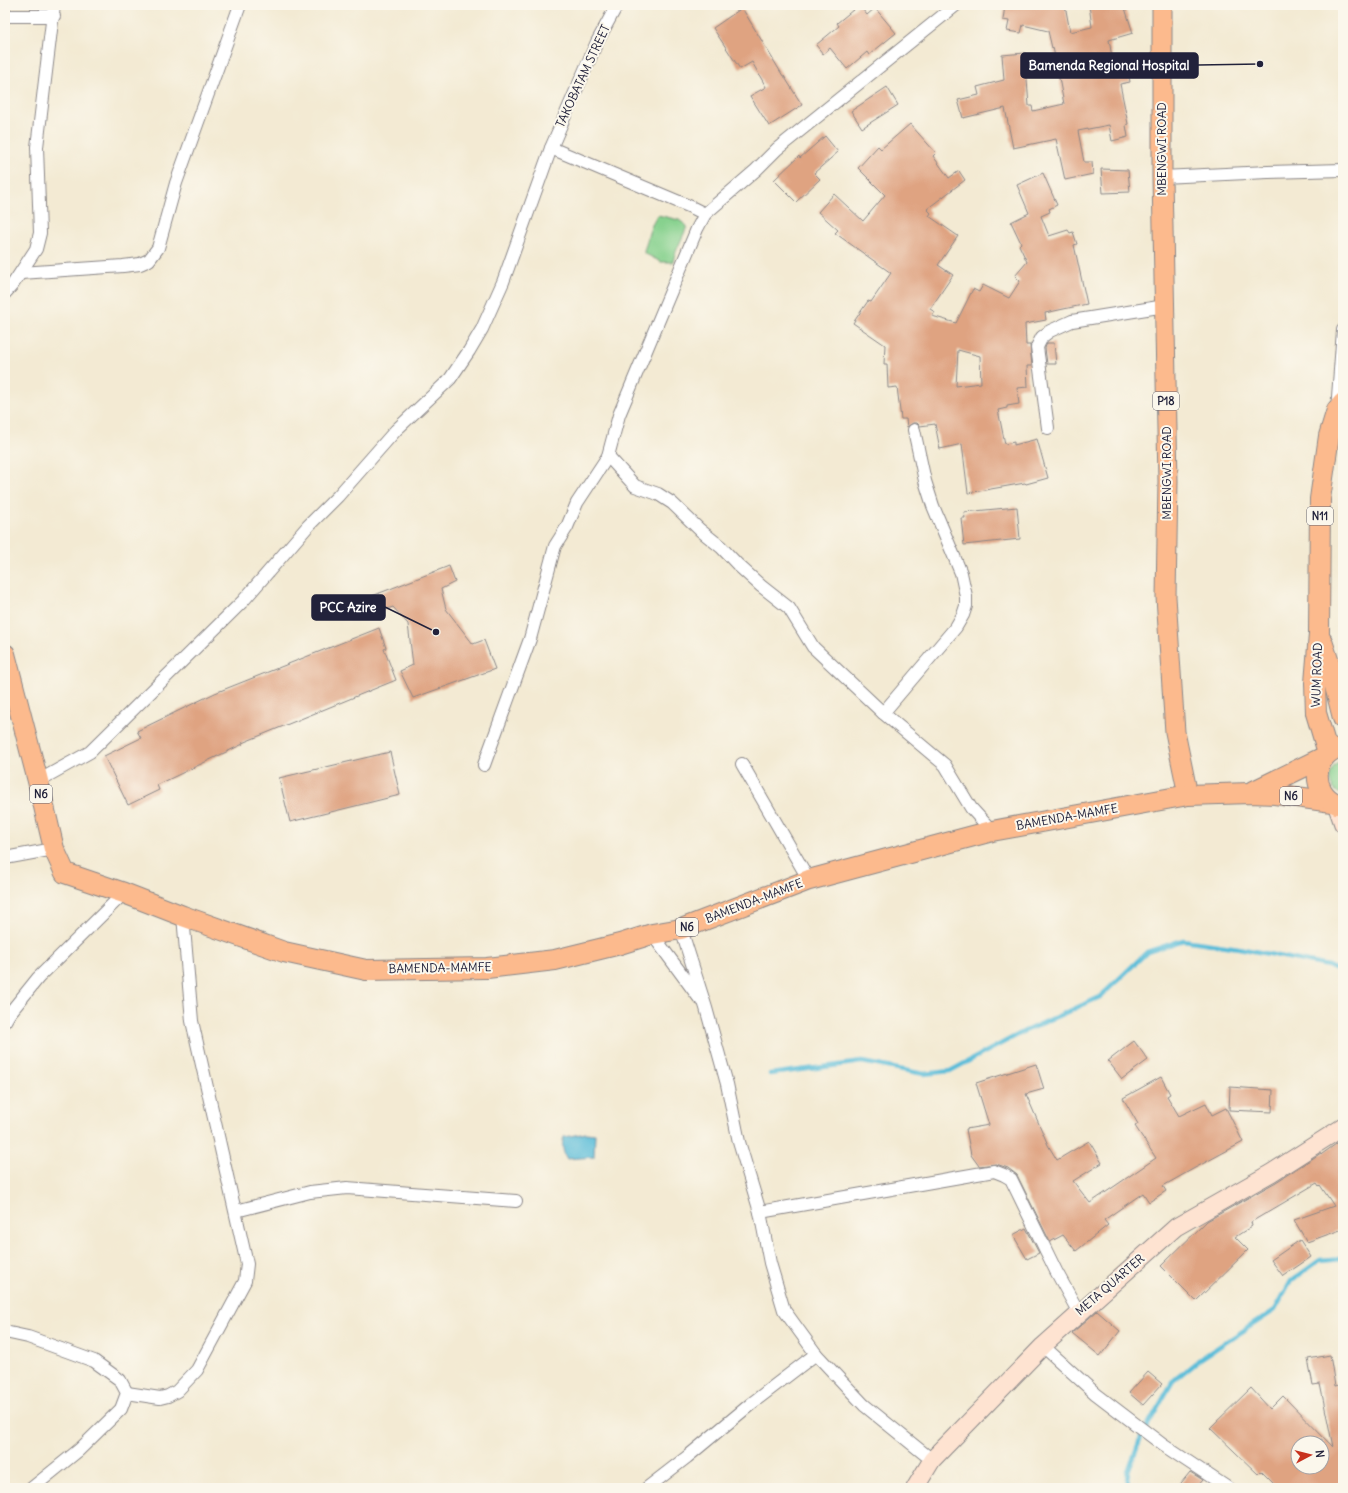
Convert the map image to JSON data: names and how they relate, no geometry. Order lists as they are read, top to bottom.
{
  "streets": {
    "highway": [
      "N11",
      "WUM ROAD",
      "N6",
      "BAMENDA-MAMFE"
    ],
    "main road": ["MBENGWI ROAD", "P18", "META QUARTER"],
    "street": ["TAKOBATAM STREET"]
  },
  "crossings": [
    ["TAKOBATAM STREET", "BAMENDA-MAMFE"],
    ["MBENGWI ROAD", "BAMENDA-MAMFE"],
    ["N11", "WUM ROAD"],
    ["WUM ROAD", "N6"],
    ["WUM ROAD", "BAMENDA-MAMFE"],
    ["N6", "BAMENDA-MAMFE"]
  ],
  "places": ["Bamenda Regional Hospital", "PCC Azire"],
  "north": "right"
}
